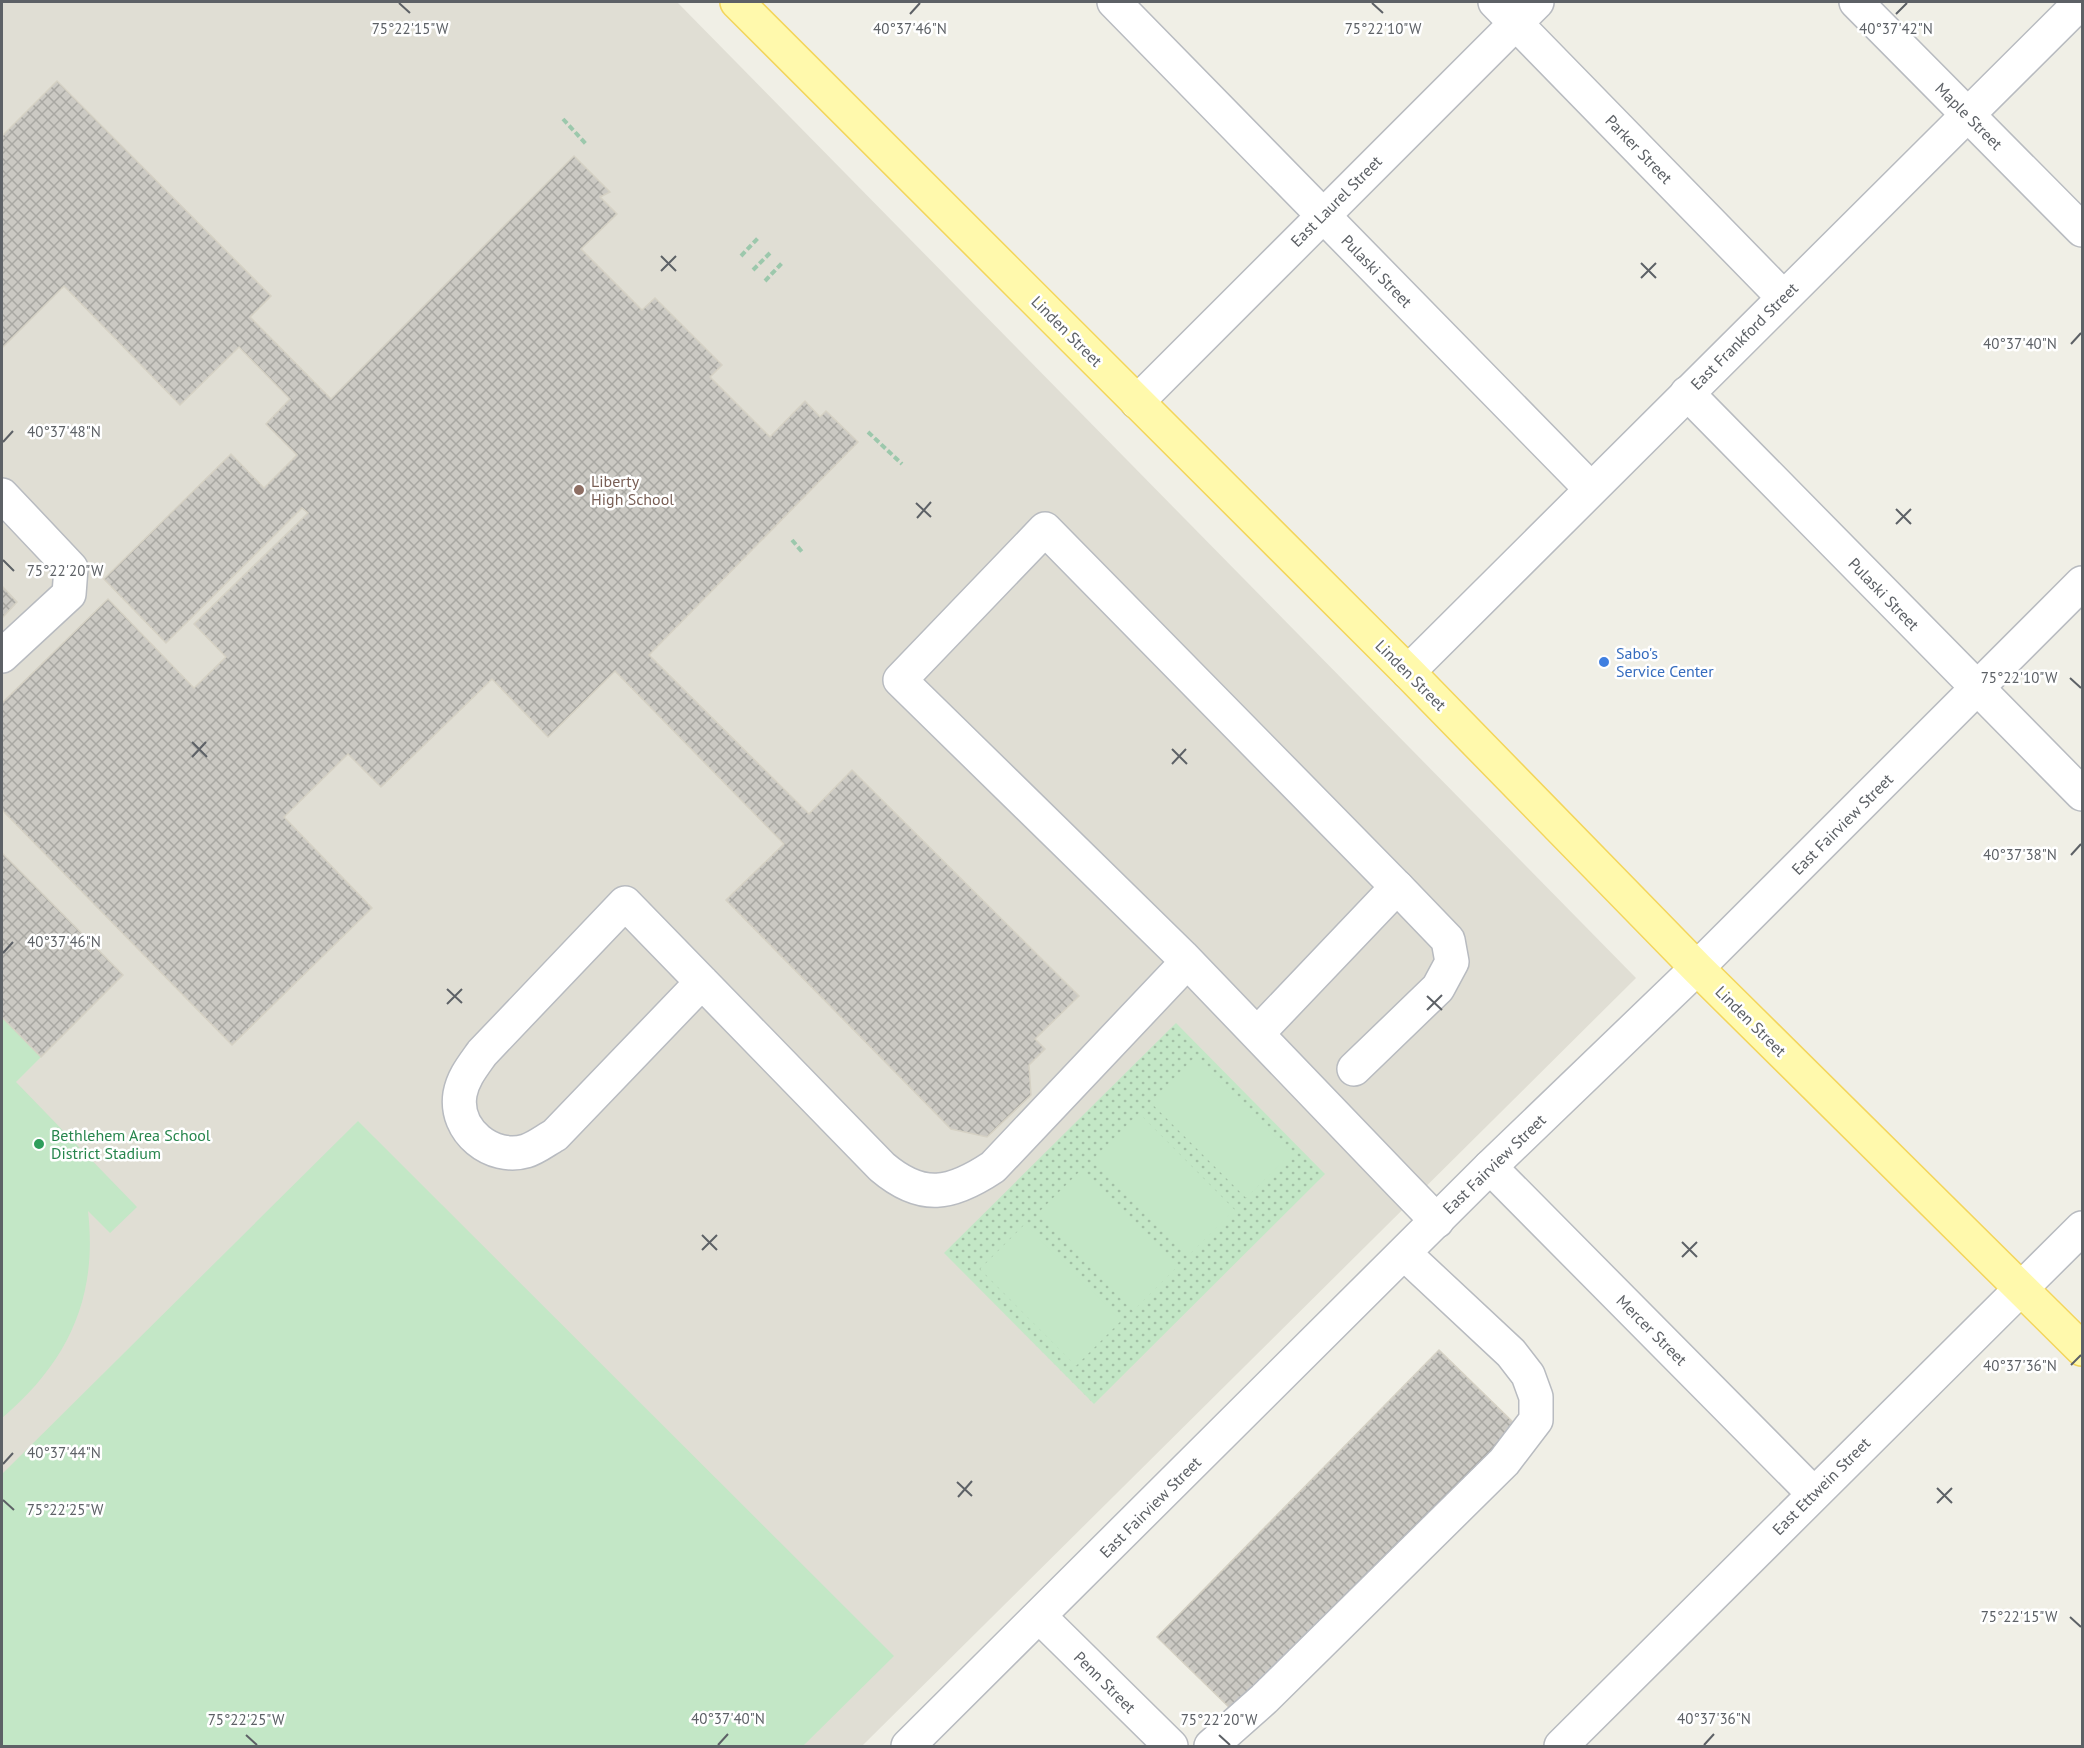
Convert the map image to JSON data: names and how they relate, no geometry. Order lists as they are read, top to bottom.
{
  "streets": {
    "main road": ["Linden Street"],
    "street": [
      "Maple Street",
      "Parker Street",
      "East Laurel Street",
      "Pulaski Street",
      "East Frankford Street",
      "East Fairview Street",
      "Mercer Street",
      "East Ettwein Street",
      "Penn Street"
    ]
  },
  "crossings": [
    ["Maple Street", "East Frankford Street"],
    ["Parker Street", "East Laurel Street"],
    ["Parker Street", "East Frankford Street"],
    ["East Laurel Street", "Pulaski Street"],
    ["East Laurel Street", "Linden Street"],
    ["Pulaski Street", "East Frankford Street"],
    ["Pulaski Street", "East Fairview Street"],
    ["Linden Street", "East Frankford Street"],
    ["Linden Street", "East Fairview Street"],
    ["Linden Street", "East Ettwein Street"],
    ["East Fairview Street", "Mercer Street"],
    ["East Fairview Street", "Penn Street"],
    ["Mercer Street", "East Ettwein Street"]
  ],
  "places": ["Liberty High School", "Sabo's Service Center", "Bethlehem Area School District Stadium"],
  "coordinates": [
    "75°22'15\"W",
    "75°22'10\"W",
    "40°37'46\"N",
    "40°37'42\"N",
    "40°37'40\"N",
    "40°37'48\"N",
    "75°22'20\"W",
    "40°37'38\"N",
    "40°37'36\"N",
    "40°37'44\"N",
    "75°22'25\"W"
  ]
}
